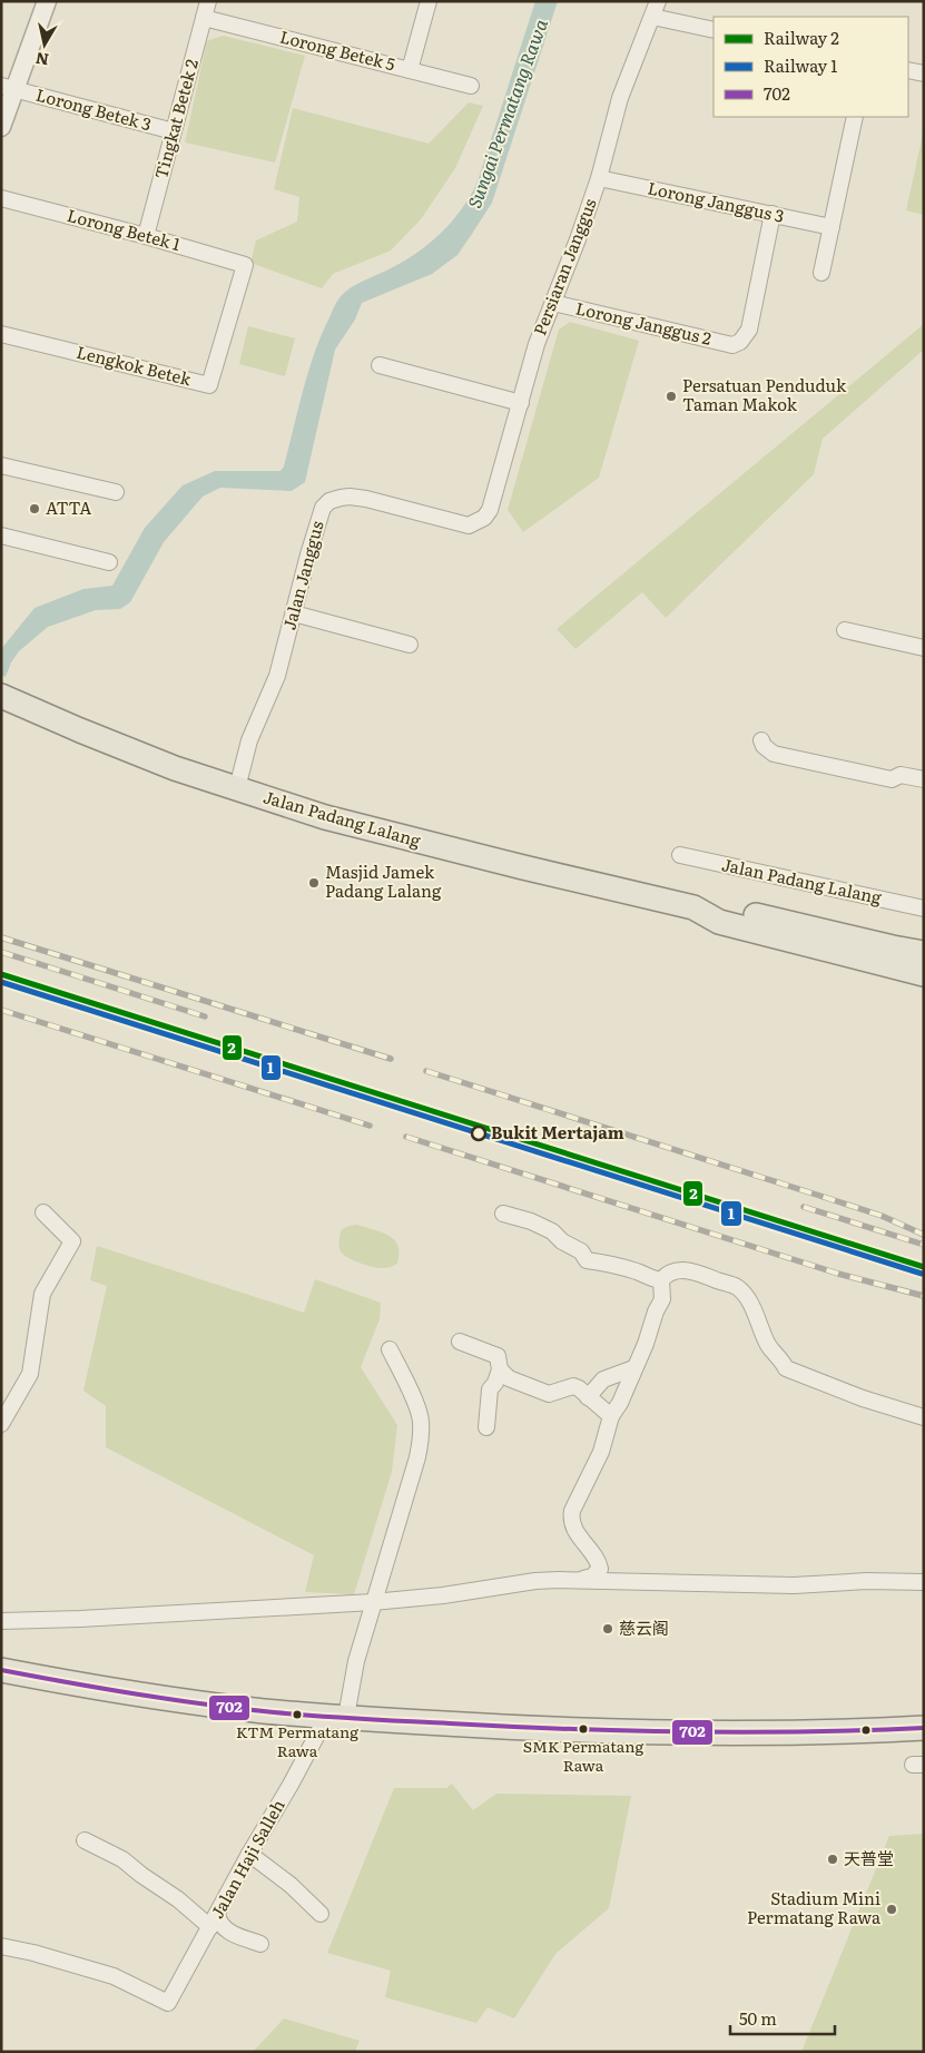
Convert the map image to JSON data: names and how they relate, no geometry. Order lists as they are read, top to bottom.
{
  "streets": {
    "main road": ["Jalan Padang Lalang"],
    "street": [
      "Lorong Betek 5",
      "Lorong Betek 3",
      "Tingkat Betek 2",
      "Lorong Janggus 3",
      "Lorong Betek 1",
      "Persiaran Janggus",
      "Lorong Janggus 2",
      "Lengkok Betek",
      "Jalan Janggus",
      "Jalan Haji Salleh"
    ]
  },
  "crossings": [
    ["Lorong Betek 5", "Tingkat Betek 2"],
    ["Lorong Betek 3", "Tingkat Betek 2"],
    ["Tingkat Betek 2", "Lorong Betek 1"],
    ["Lorong Janggus 3", "Persiaran Janggus"],
    ["Lorong Janggus 3", "Lorong Janggus 2"],
    ["Lorong Betek 1", "Lengkok Betek"],
    ["Persiaran Janggus", "Lorong Janggus 2"],
    ["Persiaran Janggus", "Jalan Janggus"],
    ["Jalan Janggus", "Jalan Padang Lalang"]
  ],
  "water": ["Sungai Permatang Rawa"],
  "places": [
    "Persatuan Penduduk Taman Makok",
    "ATTA",
    "Masjid Jamek Padang Lalang",
    "Bukit Mertajam",
    "慈云阁",
    "KTM Permatang Rawa",
    "SMK Permatang Rawa",
    "天普堂",
    "Stadium Mini Permatang Rawa"
  ],
  "lines": ["rail line 2", "rail line 1", "transit line 702"],
  "legend": ["Railway 2", "Railway 1", "702"],
  "scale_bar": "50 m",
  "north": "bottom"
}
